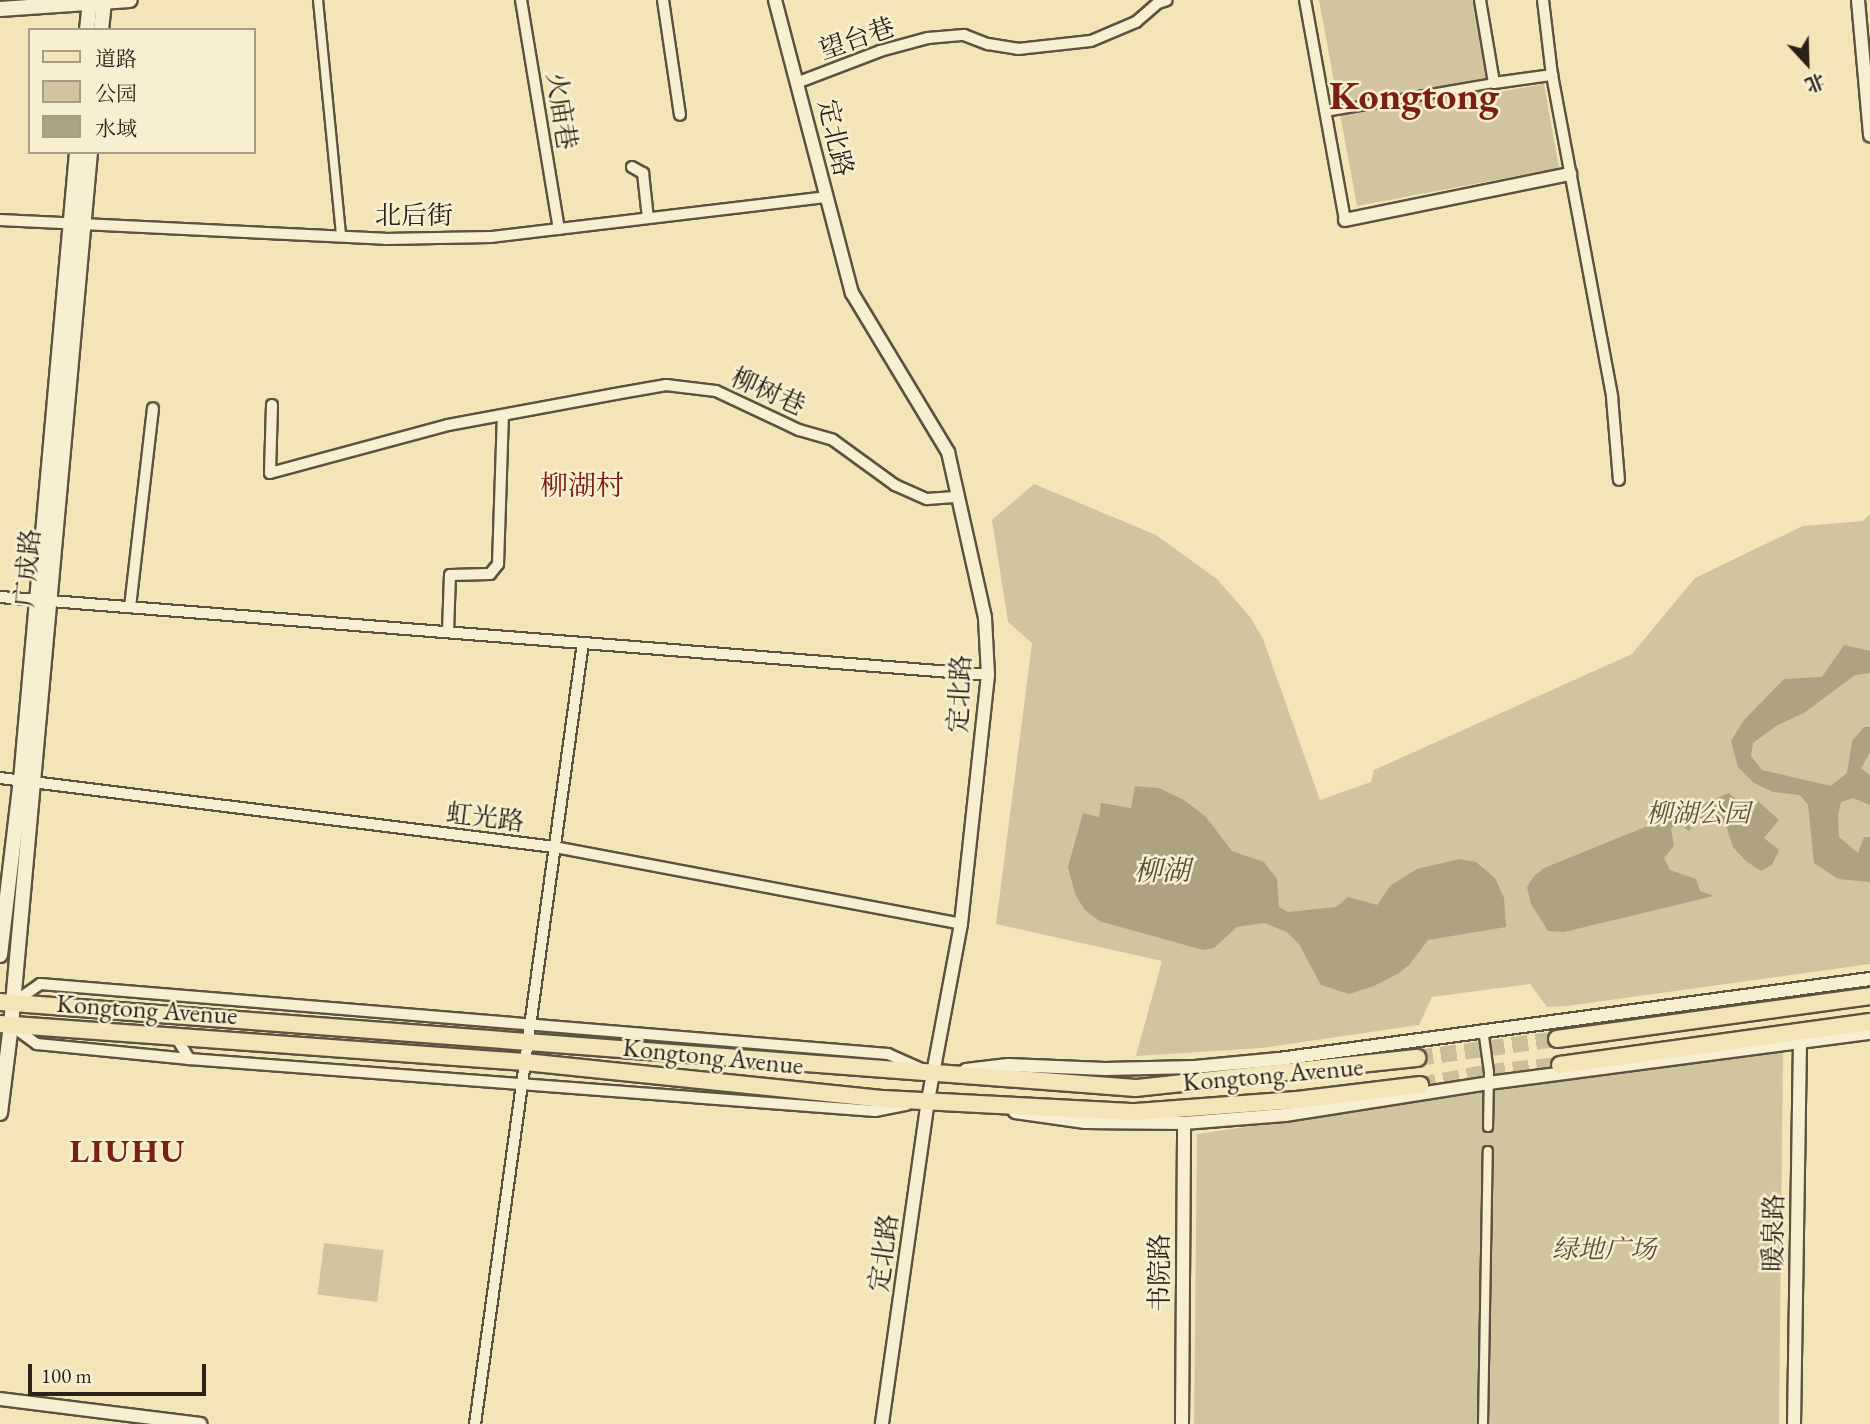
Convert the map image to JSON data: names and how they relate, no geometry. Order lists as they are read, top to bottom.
{
  "streets": {
    "main road": ["广成路", "Kongtong Avenue"],
    "street": [
      "望台巷",
      "火庙巷",
      "定北路",
      "北后街",
      "柳树巷",
      "虹光路",
      "暖泉路",
      "书院路"
    ]
  },
  "crossings": [
    ["望台巷", "定北路"],
    ["火庙巷", "北后街"],
    ["定北路", "北后街"],
    ["定北路", "柳树巷"],
    ["定北路", "虹光路"],
    ["定北路", "Kongtong Avenue"],
    ["北后街", "广成路"],
    ["广成路", "虹光路"],
    ["广成路", "Kongtong Avenue"]
  ],
  "districts": ["Kongtong", "柳湖村", "LIUHU"],
  "water": ["柳湖"],
  "parks": ["柳湖公园", "绿地广场"],
  "legend": ["道路", "公园", "水域"],
  "scale_bar": "100 m",
  "north": "bottom"
}
